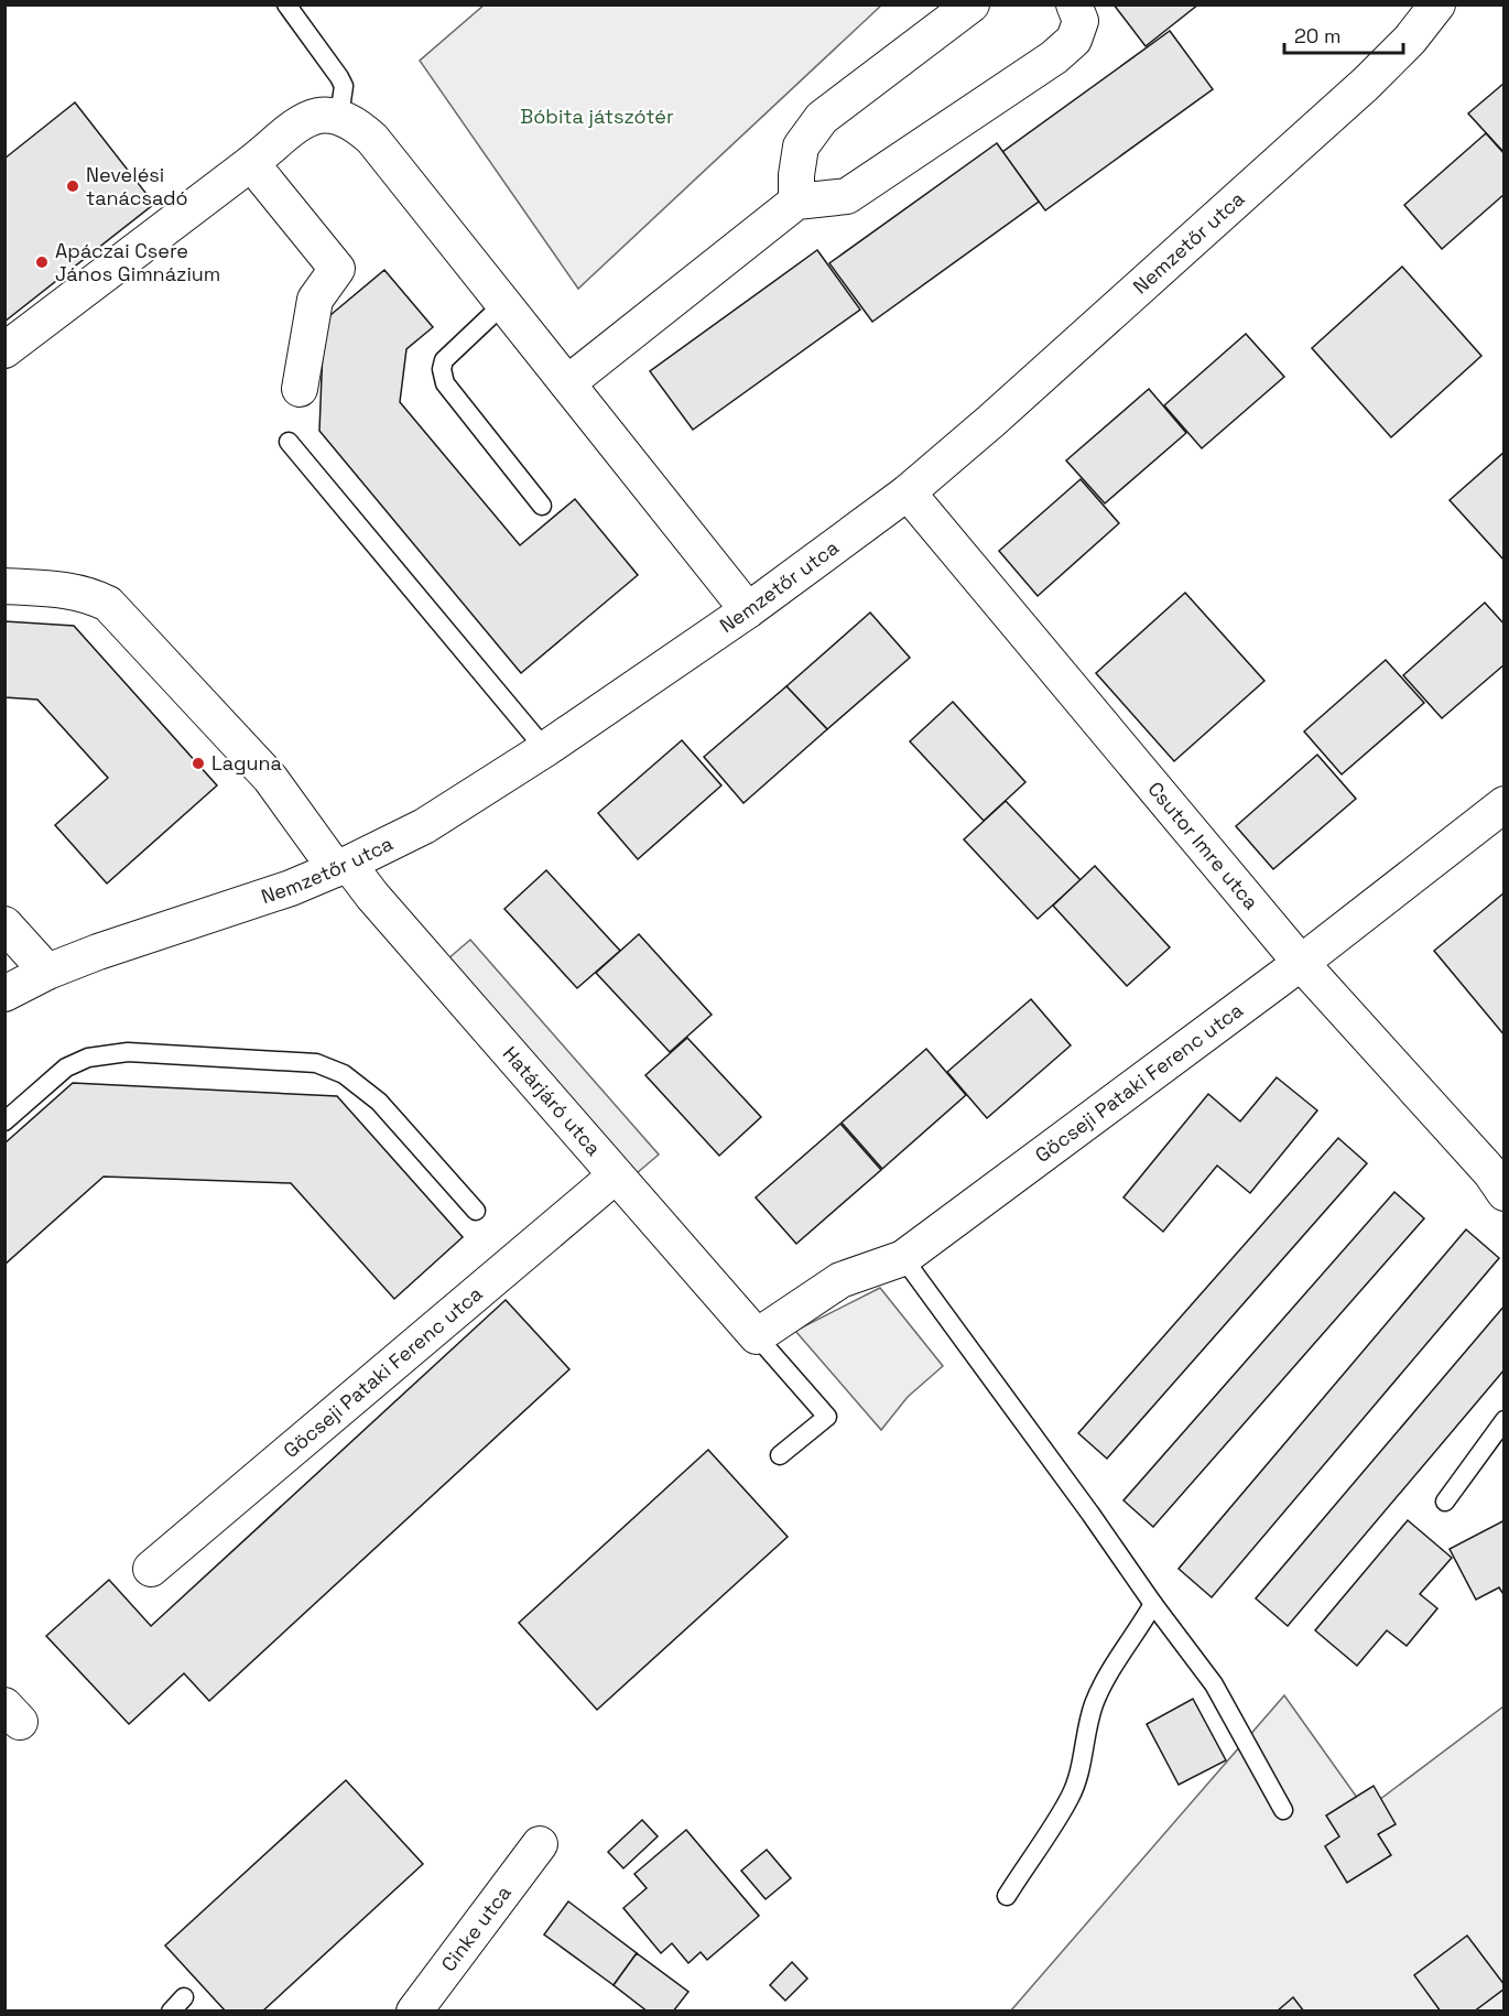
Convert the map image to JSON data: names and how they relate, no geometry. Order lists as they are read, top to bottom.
{
  "streets": {
    "street": [
      "Nemzetőr utca",
      "Csutor Imre utca",
      "Göcseji Pataki Ferenc utca",
      "Határjáró utca",
      "Cinke utca"
    ]
  },
  "crossings": [
    ["Nemzetőr utca", "Csutor Imre utca"],
    ["Nemzetőr utca", "Határjáró utca"],
    ["Csutor Imre utca", "Göcseji Pataki Ferenc utca"],
    ["Göcseji Pataki Ferenc utca", "Határjáró utca"]
  ],
  "parks": ["Bóbita játszótér"],
  "places": ["Nevelési tanácsadó", "Apáczai Csere János Gimnázium", "Laguna"],
  "scale_bar": "20 m"
}
